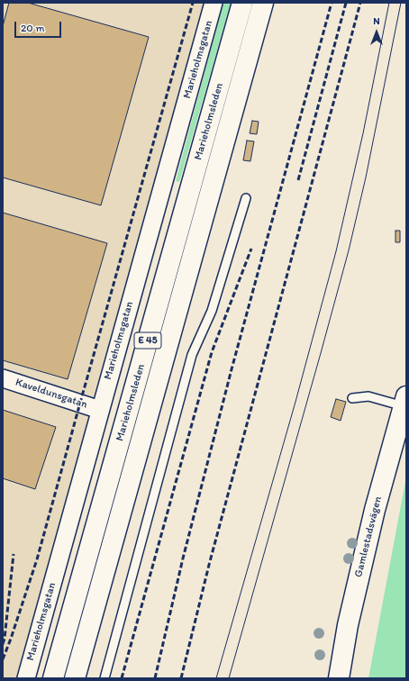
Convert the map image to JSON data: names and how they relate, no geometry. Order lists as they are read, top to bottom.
{
  "streets": {
    "main road": ["Marieholmsleden", "E 45", "Gamlestadsvägen"],
    "street": ["Marieholmsgatan", "Kaveldunsgatan"]
  },
  "crossings": [
    ["Marieholmsgatan", "Kaveldunsgatan"]
  ],
  "scale_bar": "20 m",
  "north": "top"
}
